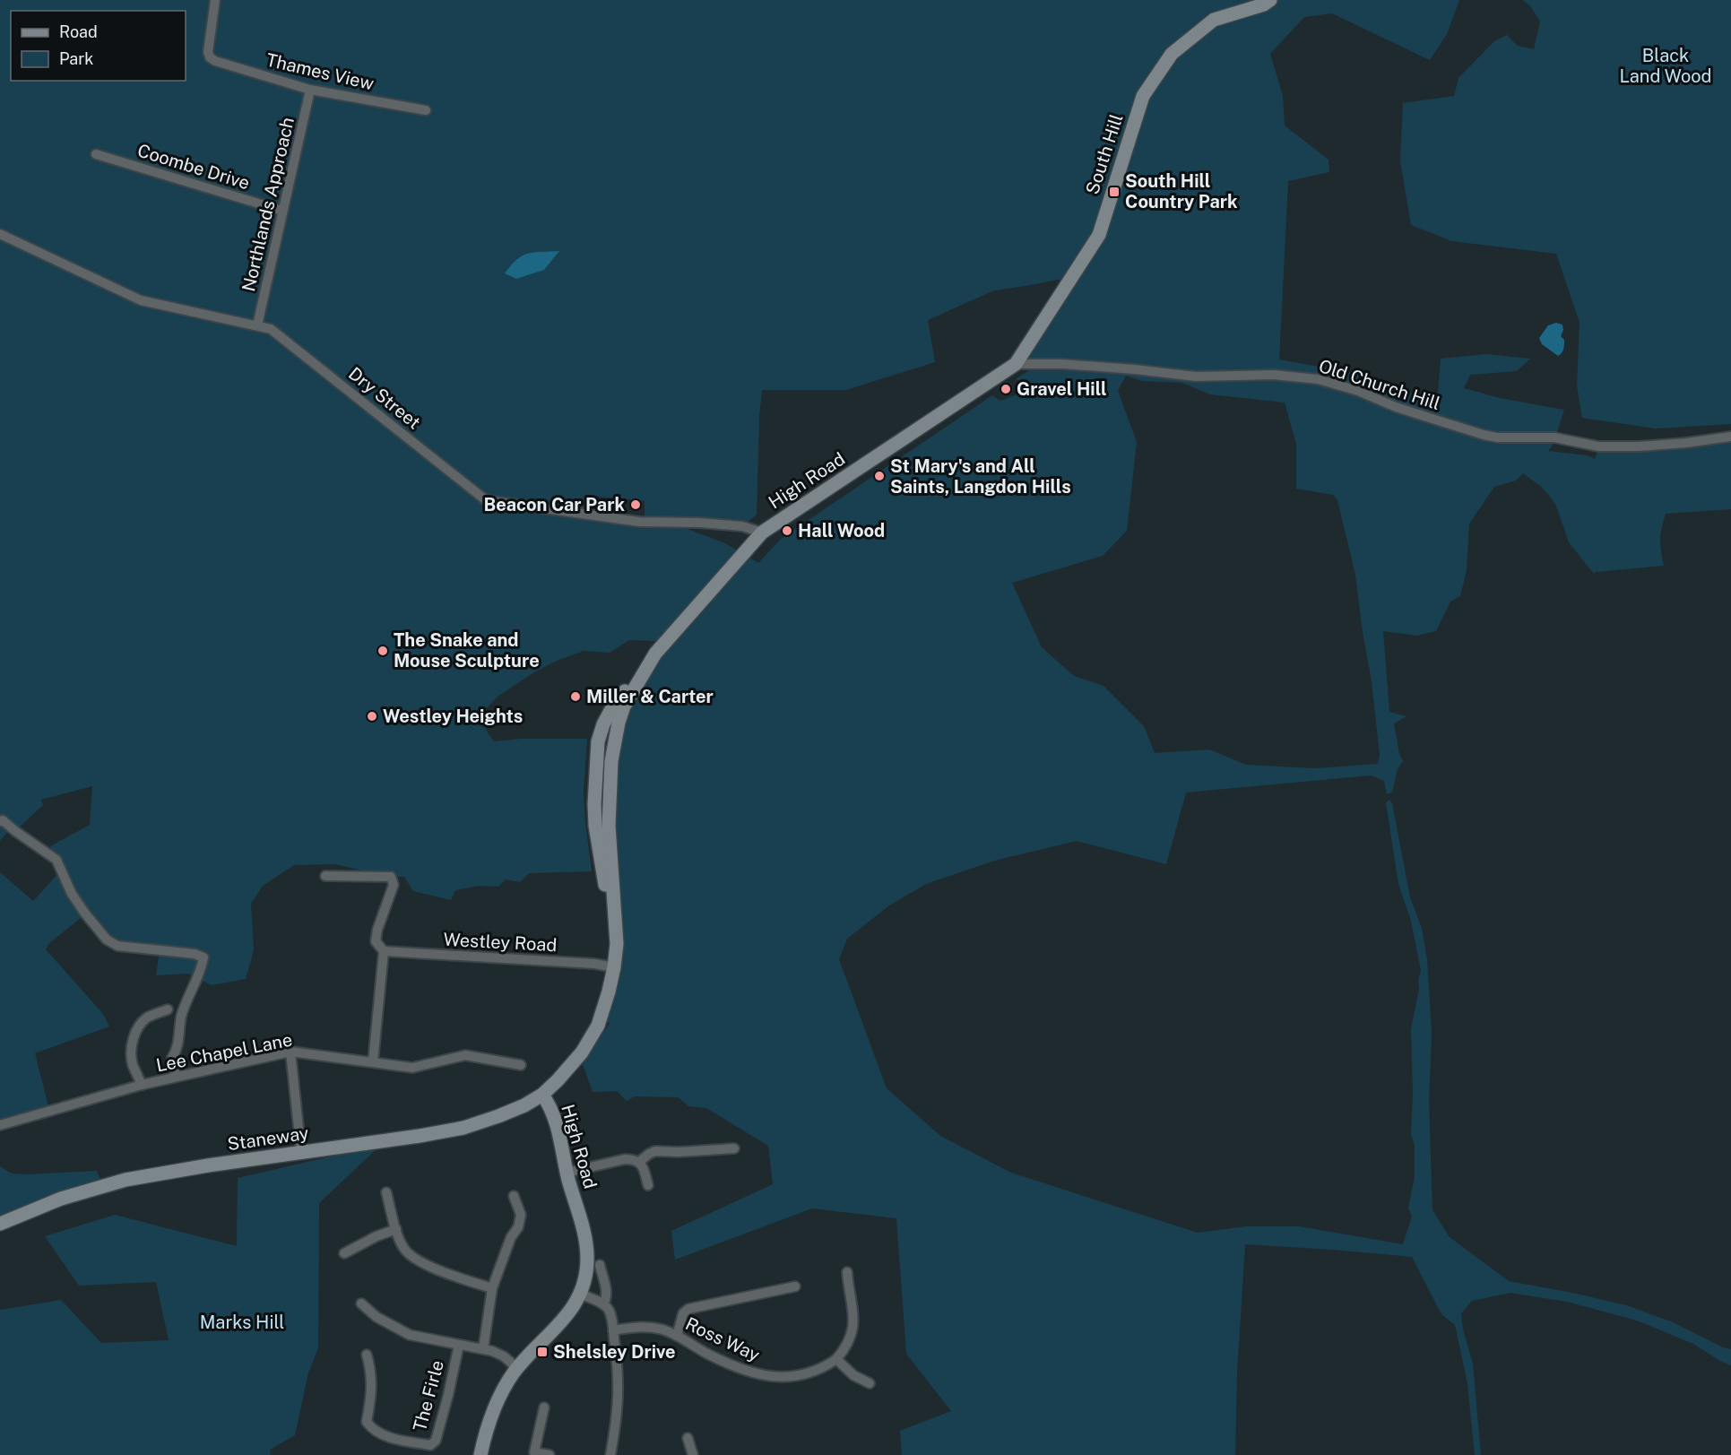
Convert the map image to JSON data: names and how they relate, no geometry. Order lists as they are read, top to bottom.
{
  "streets": {
    "main road": ["South Hill", "High Road", "Staneway"],
    "street": [
      "Thames View",
      "Coombe Drive",
      "Northlands Approach",
      "Old Church Hill",
      "Dry Street",
      "Westley Road",
      "Lee Chapel Lane",
      "Ross Way",
      "The Firle"
    ]
  },
  "crossings": [
    ["Thames View", "Northlands Approach"],
    ["South Hill", "Old Church Hill"],
    ["South Hill", "High Road"],
    ["Coombe Drive", "Northlands Approach"],
    ["Northlands Approach", "Dry Street"],
    ["Old Church Hill", "High Road"],
    ["Dry Street", "High Road"],
    ["High Road", "Westley Road"],
    ["High Road", "Staneway"]
  ],
  "parks": ["Black Land Wood", "Marks Hill"],
  "places": {
    "transit": ["South Hill Country Park", "Shelsley Drive"],
    "other": [
      "Gravel Hill",
      "St Mary's and All Saints, Langdon Hills",
      "Beacon Car Park",
      "Hall Wood",
      "The Snake and Mouse Sculpture",
      "Miller & Carter",
      "Westley Heights"
    ]
  },
  "legend": ["Road", "Park"]
}
